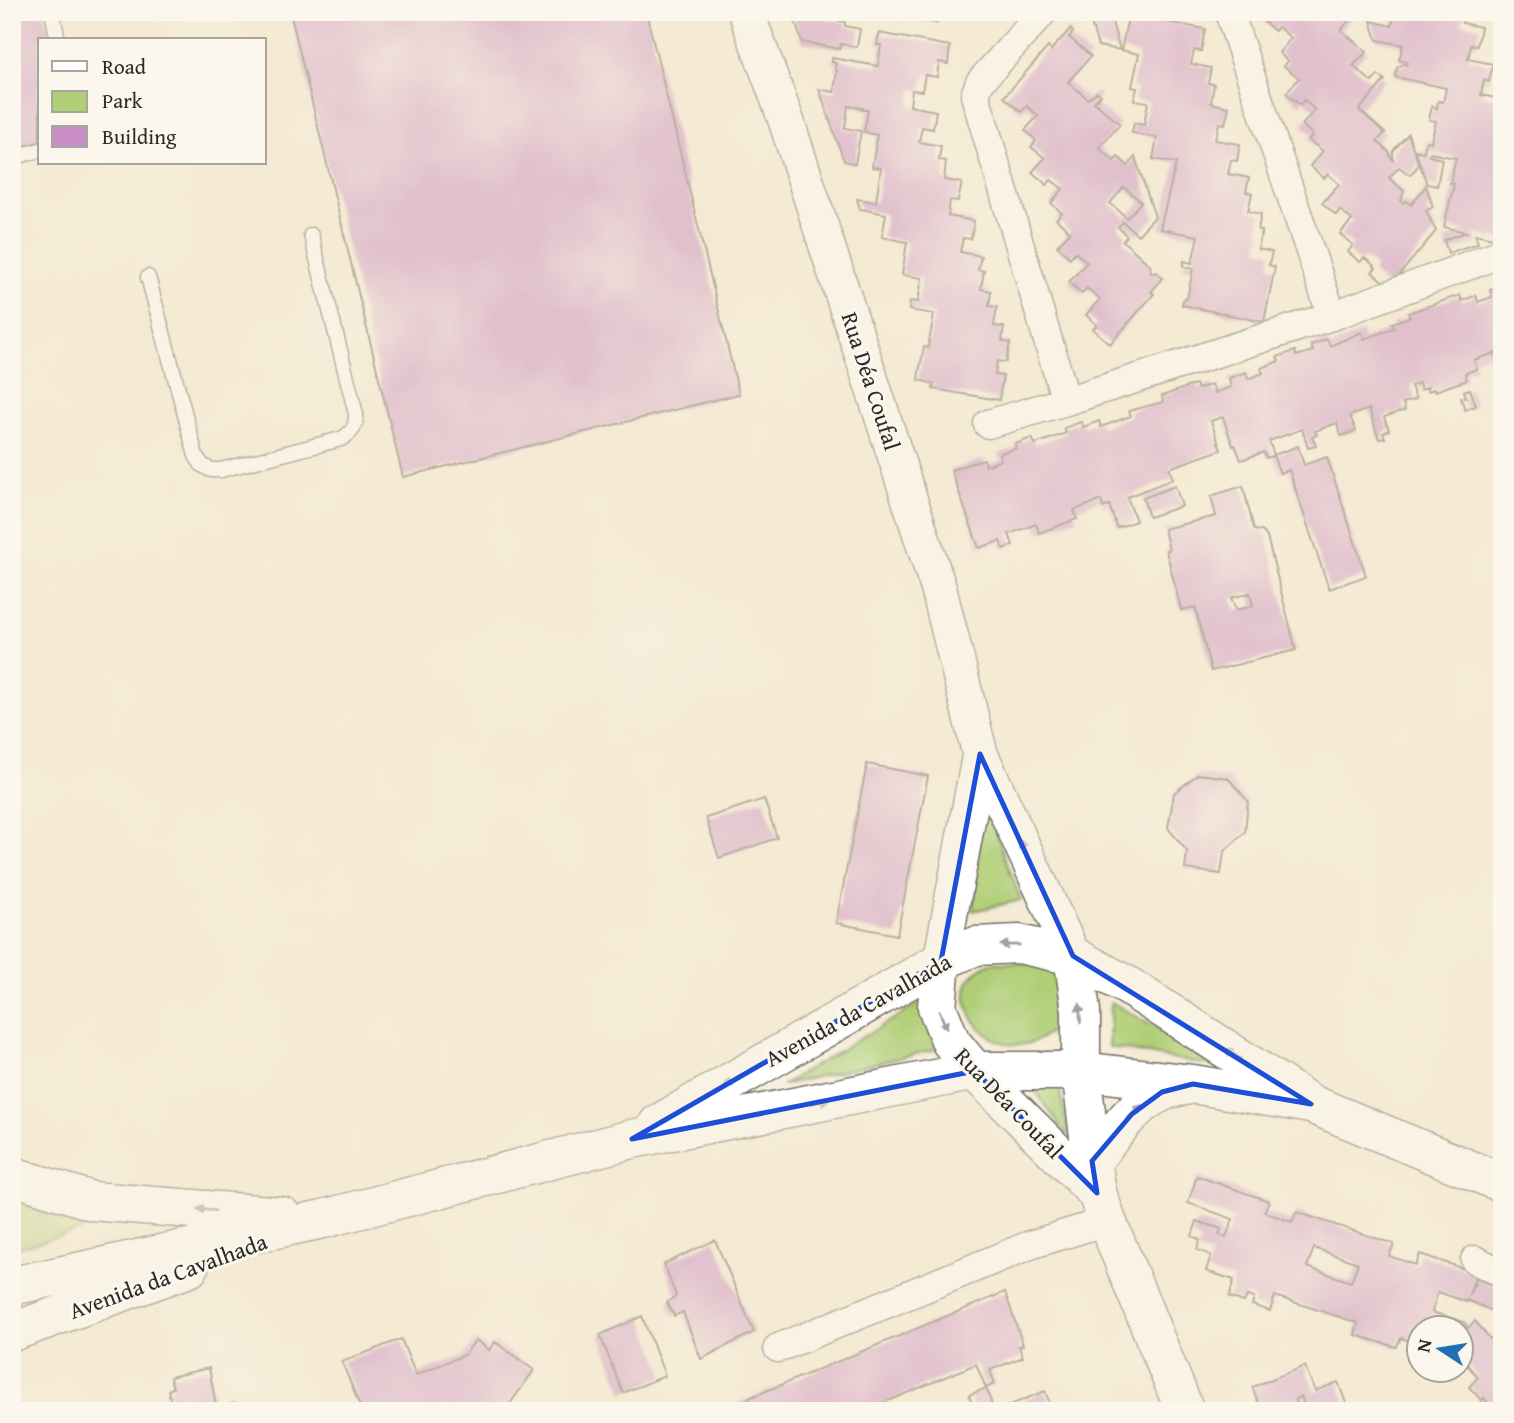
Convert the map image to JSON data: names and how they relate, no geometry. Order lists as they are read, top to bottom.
{
  "streets": {
    "main road": ["Rua Déa Coufal", "Avenida da Cavalhada"]
  },
  "crossings": [
    ["Rua Déa Coufal", "Avenida da Cavalhada"]
  ],
  "legend": ["Road", "Park", "Building"],
  "north": "left"
}
